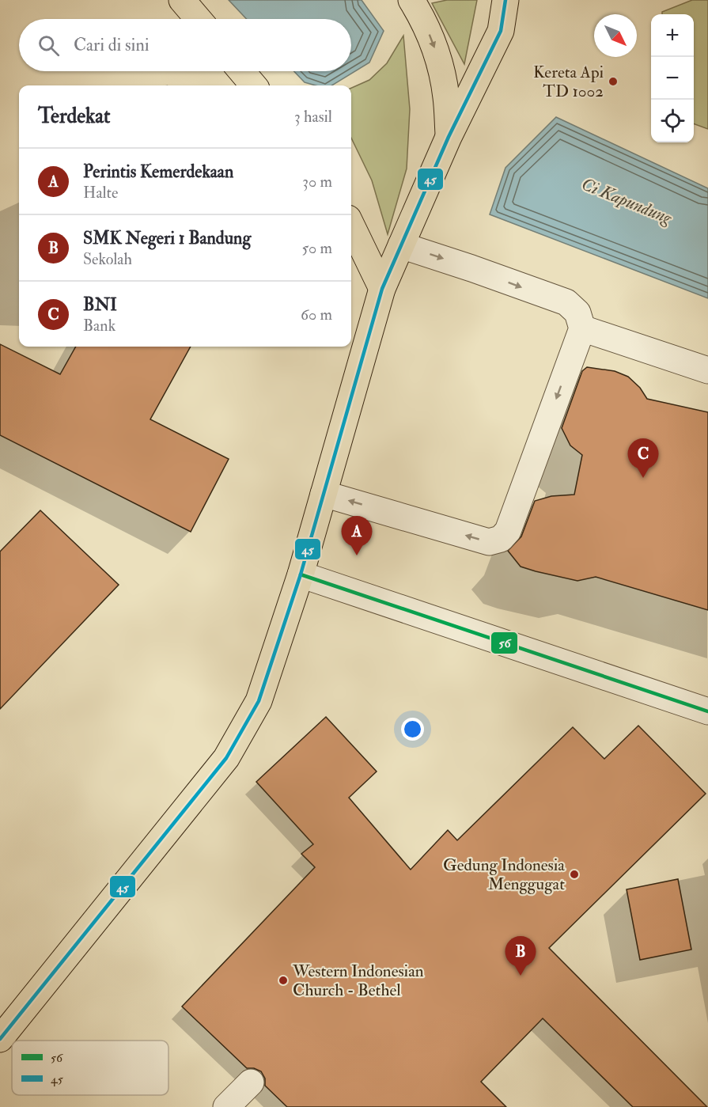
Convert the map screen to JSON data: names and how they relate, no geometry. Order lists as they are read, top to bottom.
{
  "water": ["Ci Kapundung"],
  "places": ["Kereta Api TD 1002", "Gedung Indonesia Menggugat", "Western Indonesian Church - Bethel"],
  "lines": ["transit line 45", "transit line 56"],
  "legend": ["56", "45"],
  "north": "bottom right",
  "page": {
    "map_buttons": ["+", "−"],
    "search": "Cari di sini",
    "heading": ["Terdekat", "3 hasil"],
    "list": [
      {
        "mark": "A",
        "name": "Perintis Kemerdekaan",
        "note": "Halte",
        "value": "30 m"
      },
      {
        "mark": "B",
        "name": "SMK Negeri 1 Bandung",
        "note": "Sekolah",
        "value": "50 m"
      },
      {
        "mark": "C",
        "name": "BNI",
        "note": "Bank",
        "value": "60 m"
      }
    ],
    "pins": ["C", "A", "B"]
  }
}
